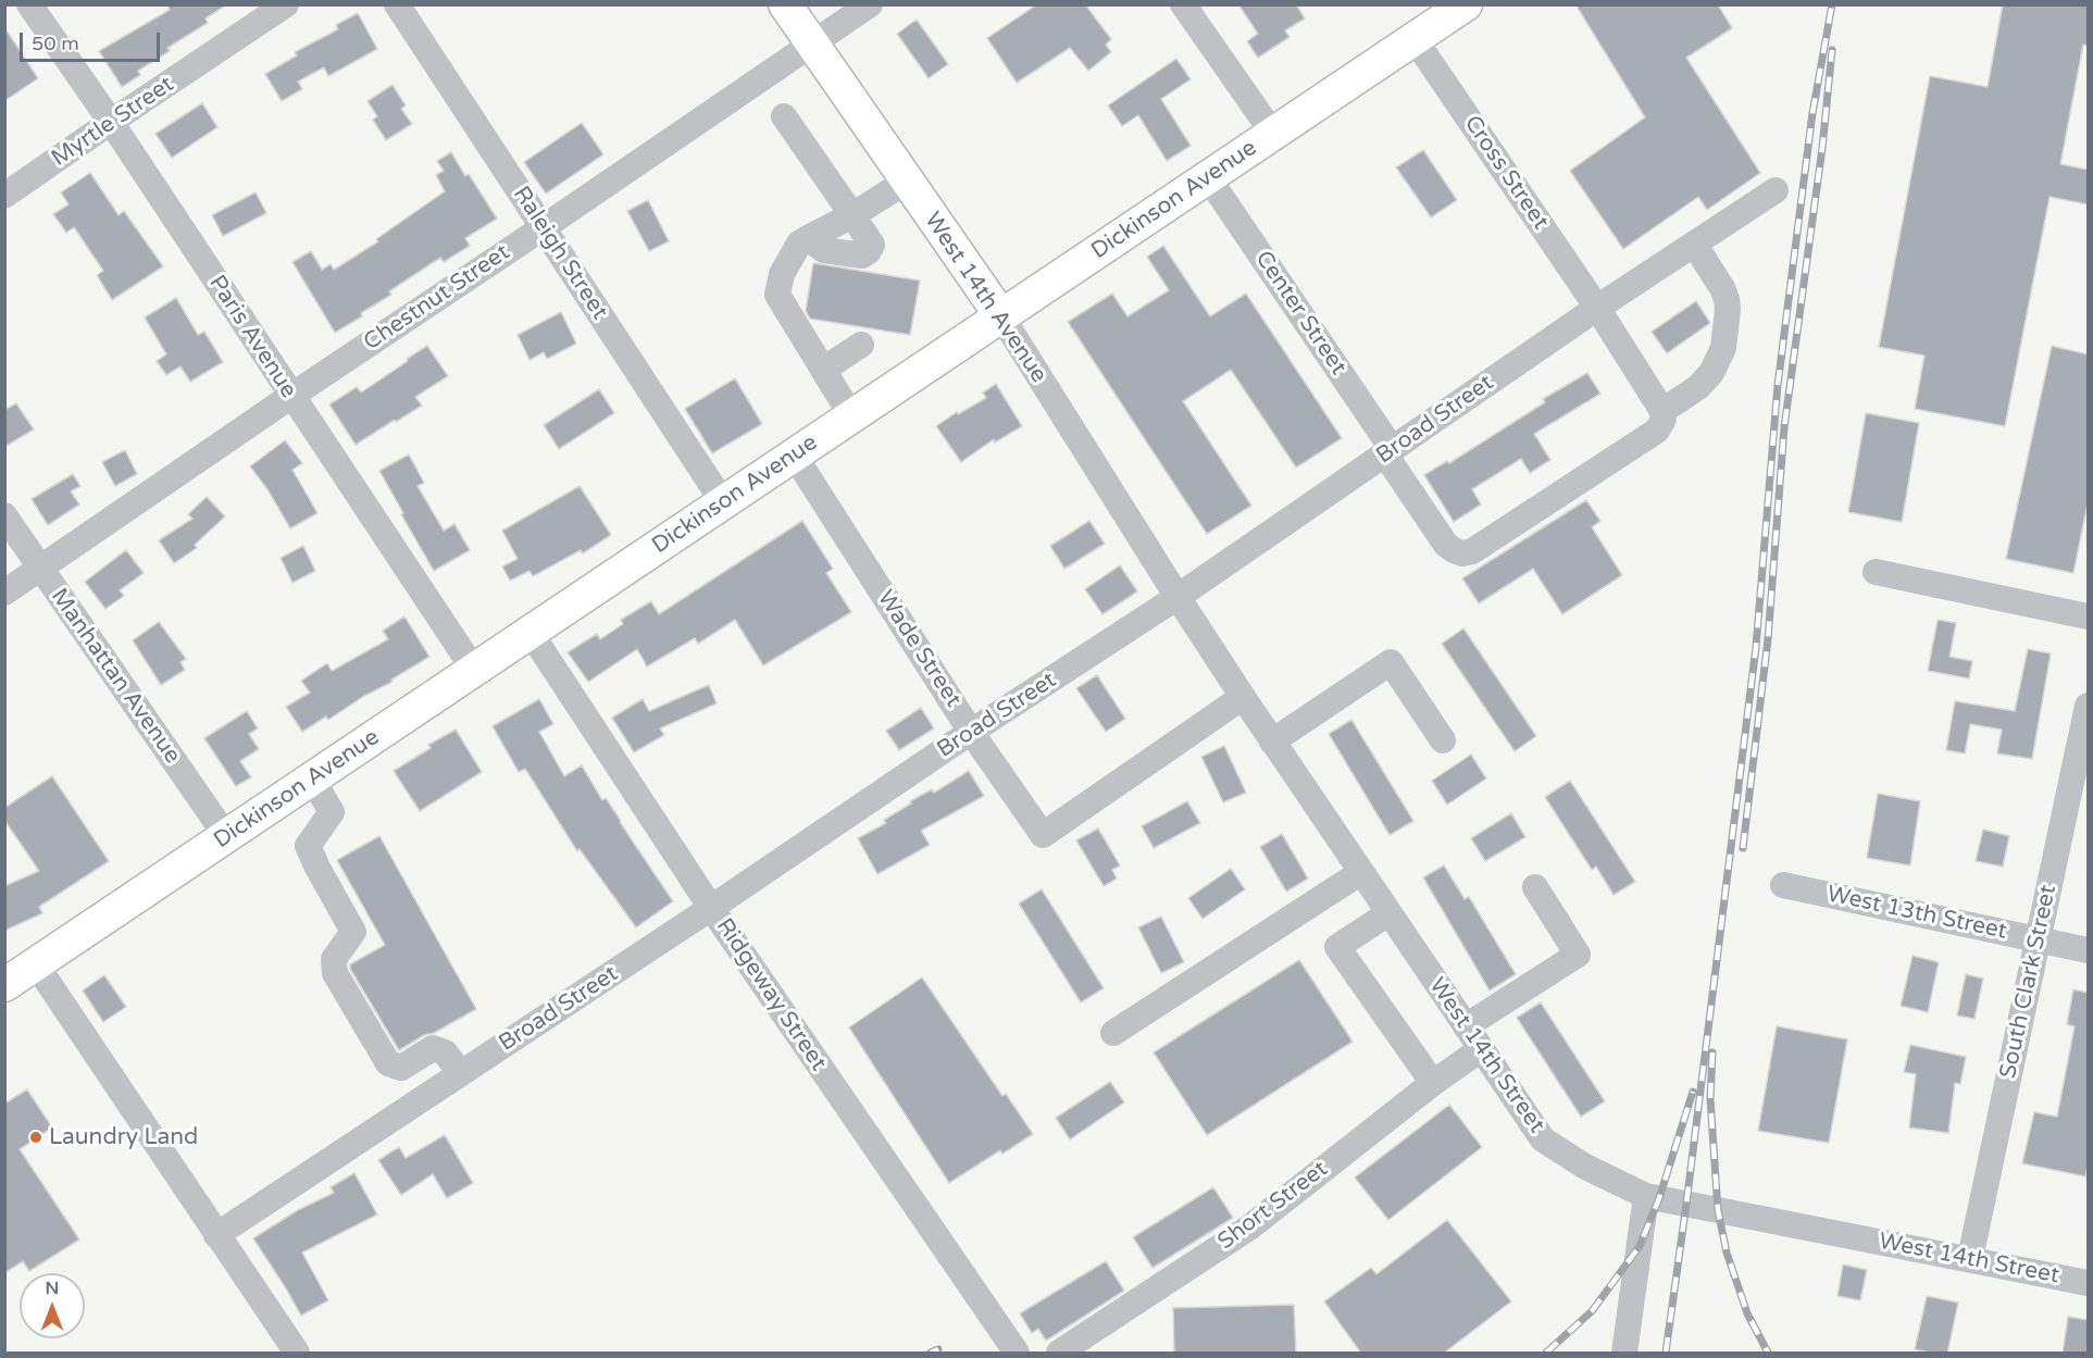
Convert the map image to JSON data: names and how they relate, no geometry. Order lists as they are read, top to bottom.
{
  "streets": {
    "main road": ["Dickinson Avenue", "West 14th Avenue"],
    "street": [
      "Myrtle Street",
      "Cross Street",
      "Raleigh Street",
      "Chestnut Street",
      "Center Street",
      "Paris Avenue",
      "Broad Street",
      "Wade Street",
      "Manhattan Avenue",
      "West 13th Street",
      "South Clark Street",
      "Ridgeway Street",
      "West 14th Street",
      "Short Street"
    ]
  },
  "crossings": [
    ["Myrtle Street", "Paris Avenue"],
    ["Cross Street", "Dickinson Avenue"],
    ["Cross Street", "Center Street"],
    ["Cross Street", "Broad Street"],
    ["Dickinson Avenue", "Raleigh Street"],
    ["Dickinson Avenue", "West 14th Avenue"],
    ["Dickinson Avenue", "Center Street"],
    ["Dickinson Avenue", "Paris Avenue"],
    ["Dickinson Avenue", "Wade Street"],
    ["Dickinson Avenue", "Manhattan Avenue"],
    ["Dickinson Avenue", "Ridgeway Street"],
    ["Raleigh Street", "Chestnut Street"],
    ["Chestnut Street", "West 14th Avenue"],
    ["Chestnut Street", "Paris Avenue"],
    ["Chestnut Street", "Manhattan Avenue"],
    ["West 14th Avenue", "Broad Street"],
    ["West 14th Avenue", "West 14th Street"],
    ["Center Street", "Broad Street"],
    ["Broad Street", "Wade Street"],
    ["Broad Street", "Ridgeway Street"],
    ["Broad Street", "West 14th Street"],
    ["Wade Street", "West 14th Street"],
    ["West 13th Street", "South Clark Street"],
    ["South Clark Street", "West 14th Street"],
    ["West 14th Street", "Short Street"]
  ],
  "places": ["Laundry Land"],
  "scale_bar": "50 m",
  "north": "top"
}
